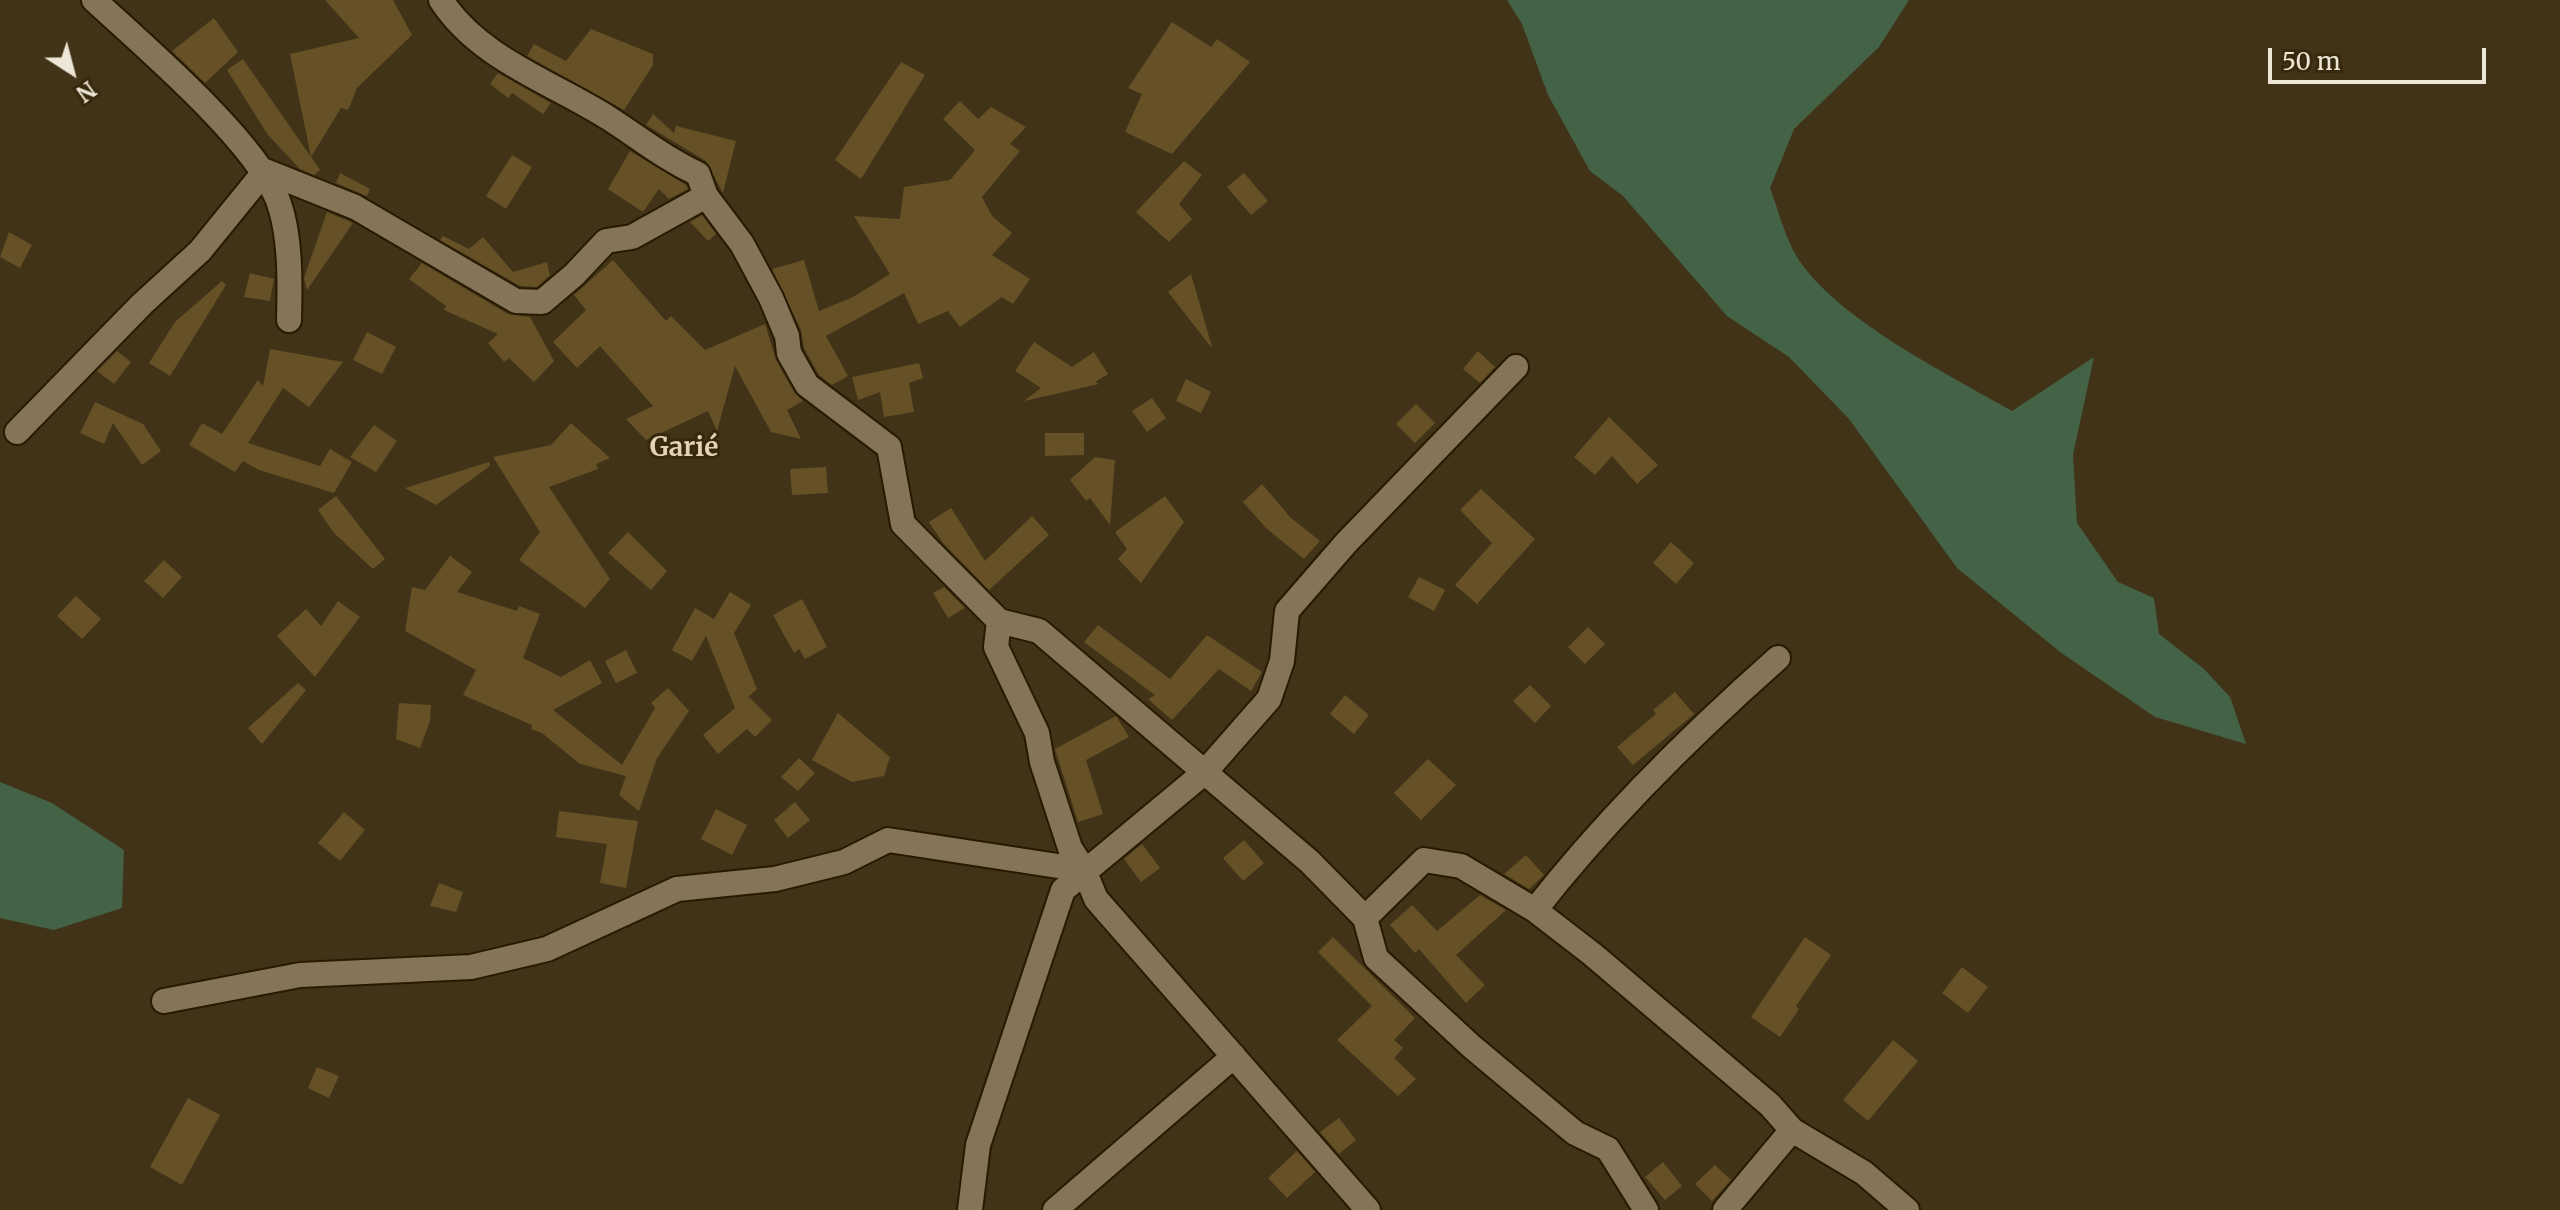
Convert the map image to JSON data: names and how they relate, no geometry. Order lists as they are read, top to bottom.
{
  "districts": ["Garié"],
  "scale_bar": "50 m",
  "north": "bottom right"
}
